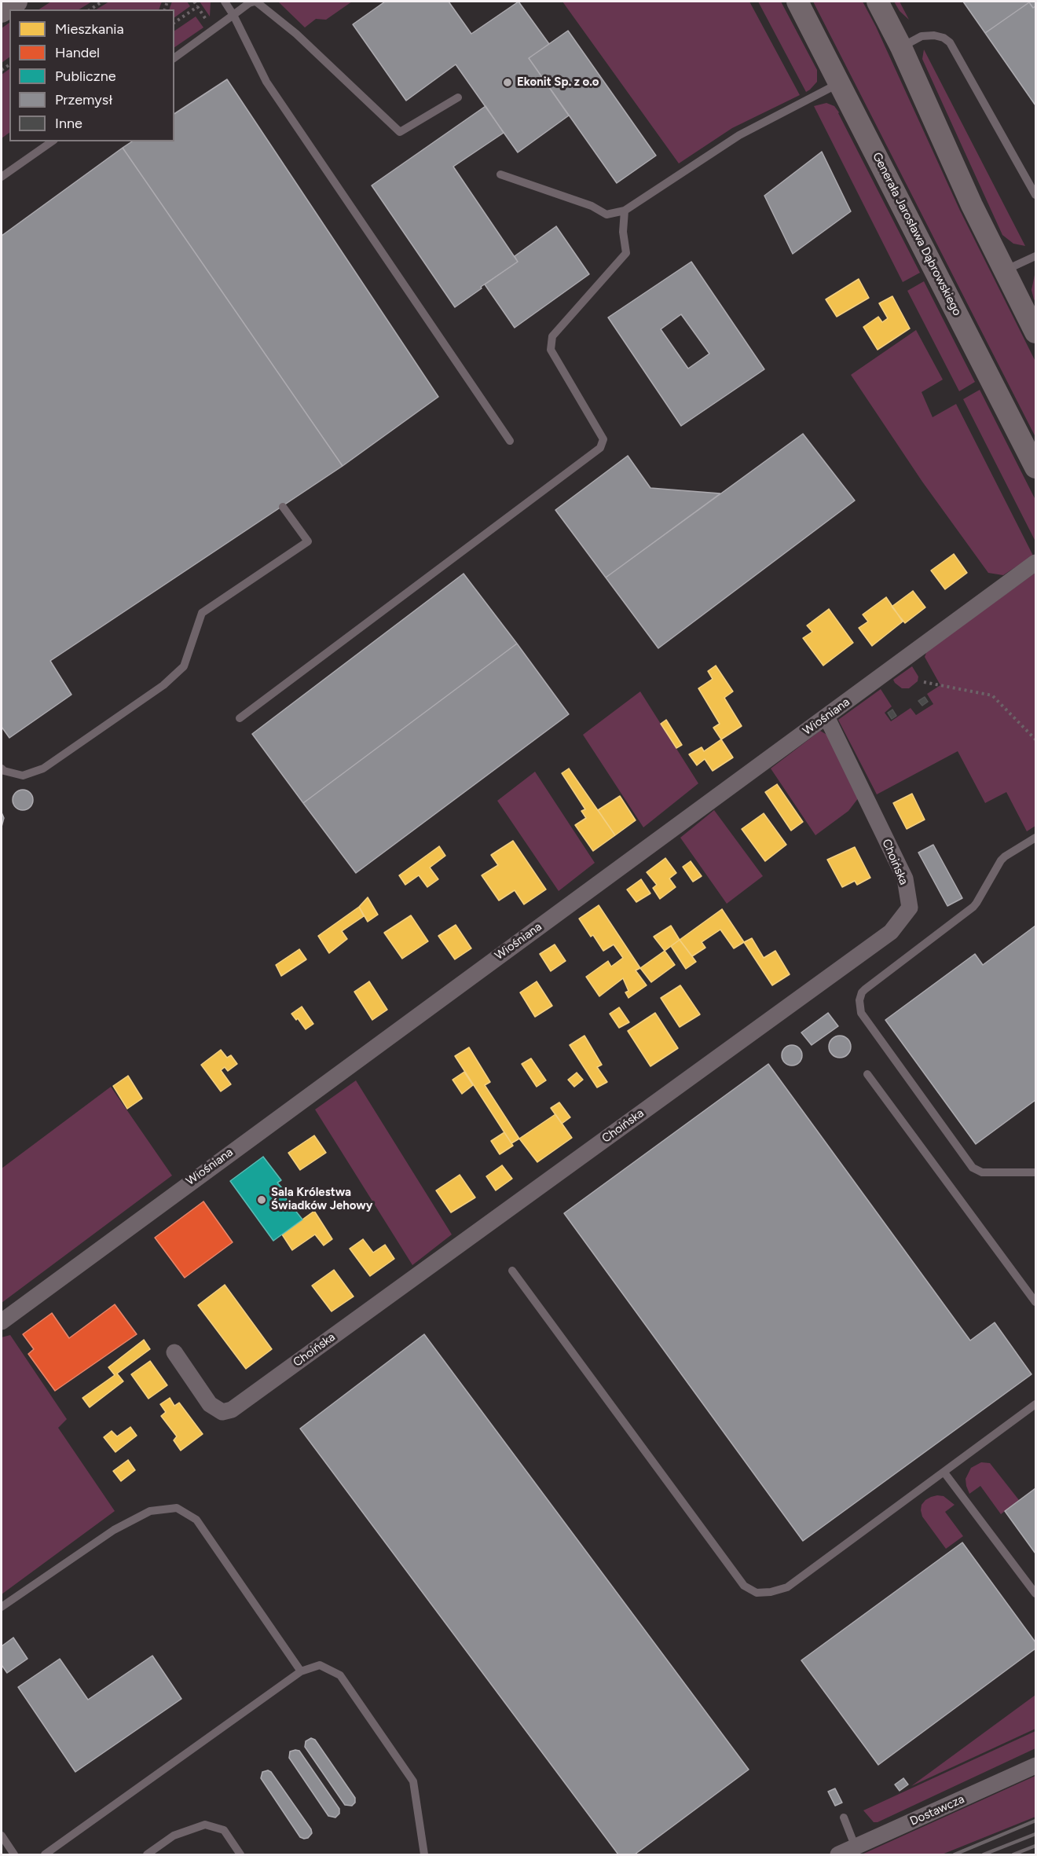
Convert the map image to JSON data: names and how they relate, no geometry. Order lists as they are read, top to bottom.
{
  "streets": {
    "main road": ["Generała Jarosława Dąbrowskiego"],
    "street": ["Wiośniana", "Choińska", "Dostawcza"]
  },
  "crossings": [
    ["Wiośniana", "Choińska"]
  ],
  "places": ["Ekonit Sp. z o.o", "Sala Królestwa Świadków Jehowy"],
  "legend": [
    "Mieszkania",
    "Handel",
    "Publiczne",
    "Przemysł",
    "Inne"
  ]
}
